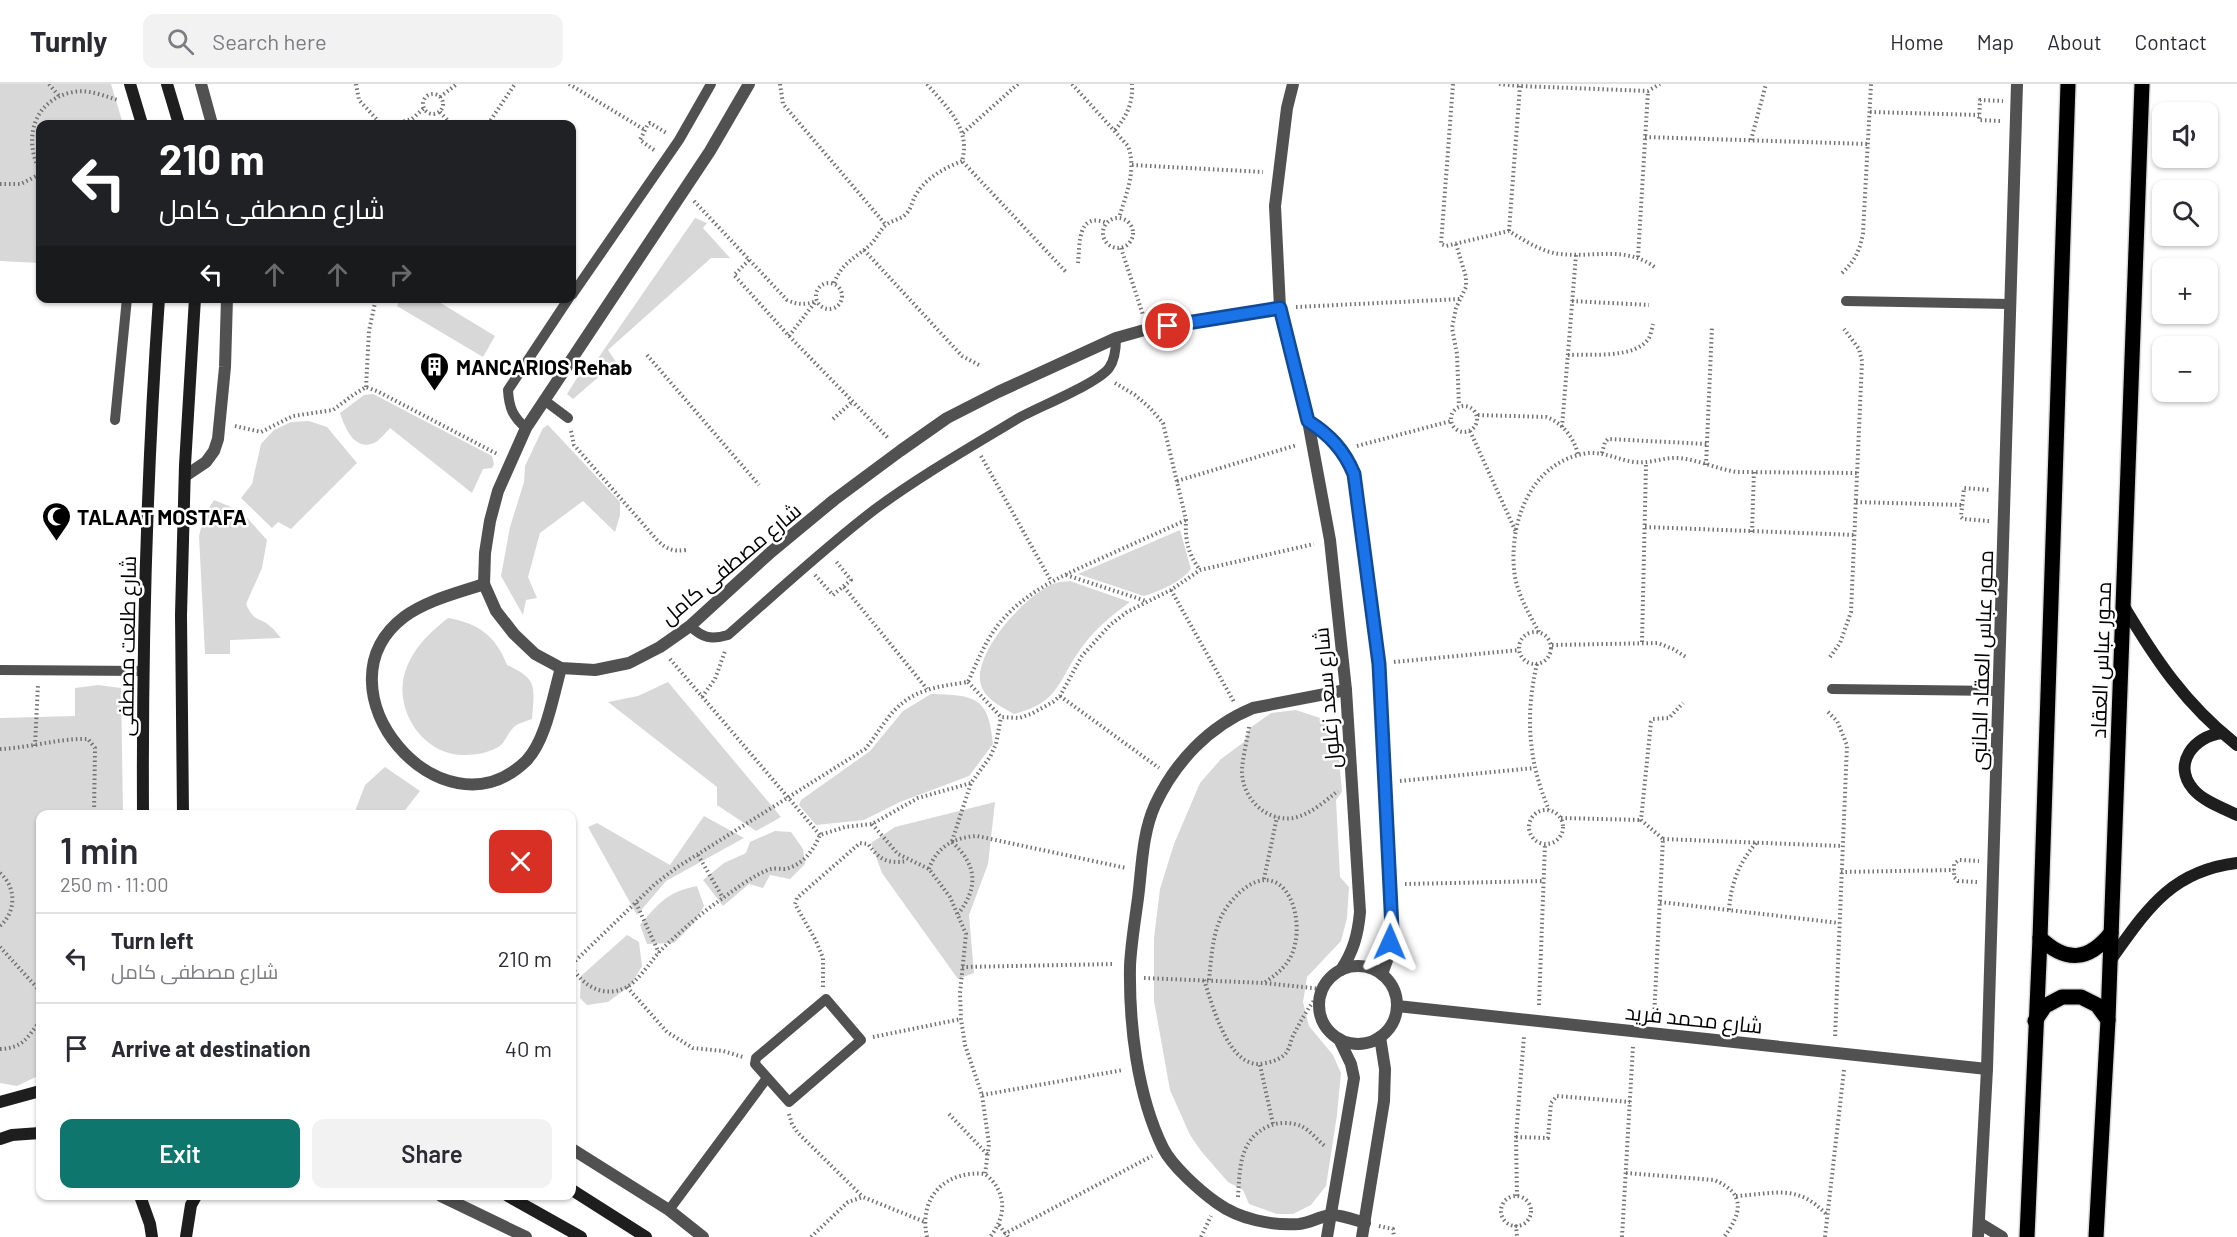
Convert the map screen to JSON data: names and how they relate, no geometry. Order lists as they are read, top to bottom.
{
  "streets": {
    "main road": ["محور عباس العقاد"],
    "street": [
      "شارع مصطفى كامل",
      "شارع طلعت مصطفى",
      "محور عباس العقاد الجانبى",
      "شارع سعد زغلول",
      "شارع محمد فريد"
    ]
  },
  "crossings": [
    ["شارع مصطفى كامل", "شارع سعد زغلول"],
    ["محور عباس العقاد الجانبى", "شارع محمد فريد"],
    ["شارع سعد زغلول", "شارع محمد فريد"]
  ],
  "places": {
    "building": ["MANCARIOS Rehab"],
    "mosque": ["TALAAT MOSTAFA"]
  },
  "page": {
    "header": "Turnly",
    "search": "Search here",
    "nav": [
      "Home",
      "Map",
      "About",
      "Contact"
    ],
    "map_buttons": ["+", "−"],
    "turn": ["210 m", "شارع مصطفى كامل"],
    "heading": ["1 min", "250 m · 11:00"],
    "list": [
      {
        "name": "Turn left",
        "note": "شارع مصطفى كامل",
        "value": "210 m"
      },
      {
        "name": "Arrive at destination",
        "value": "40 m"
      }
    ],
    "buttons": ["Exit", "Share"]
  }
}
